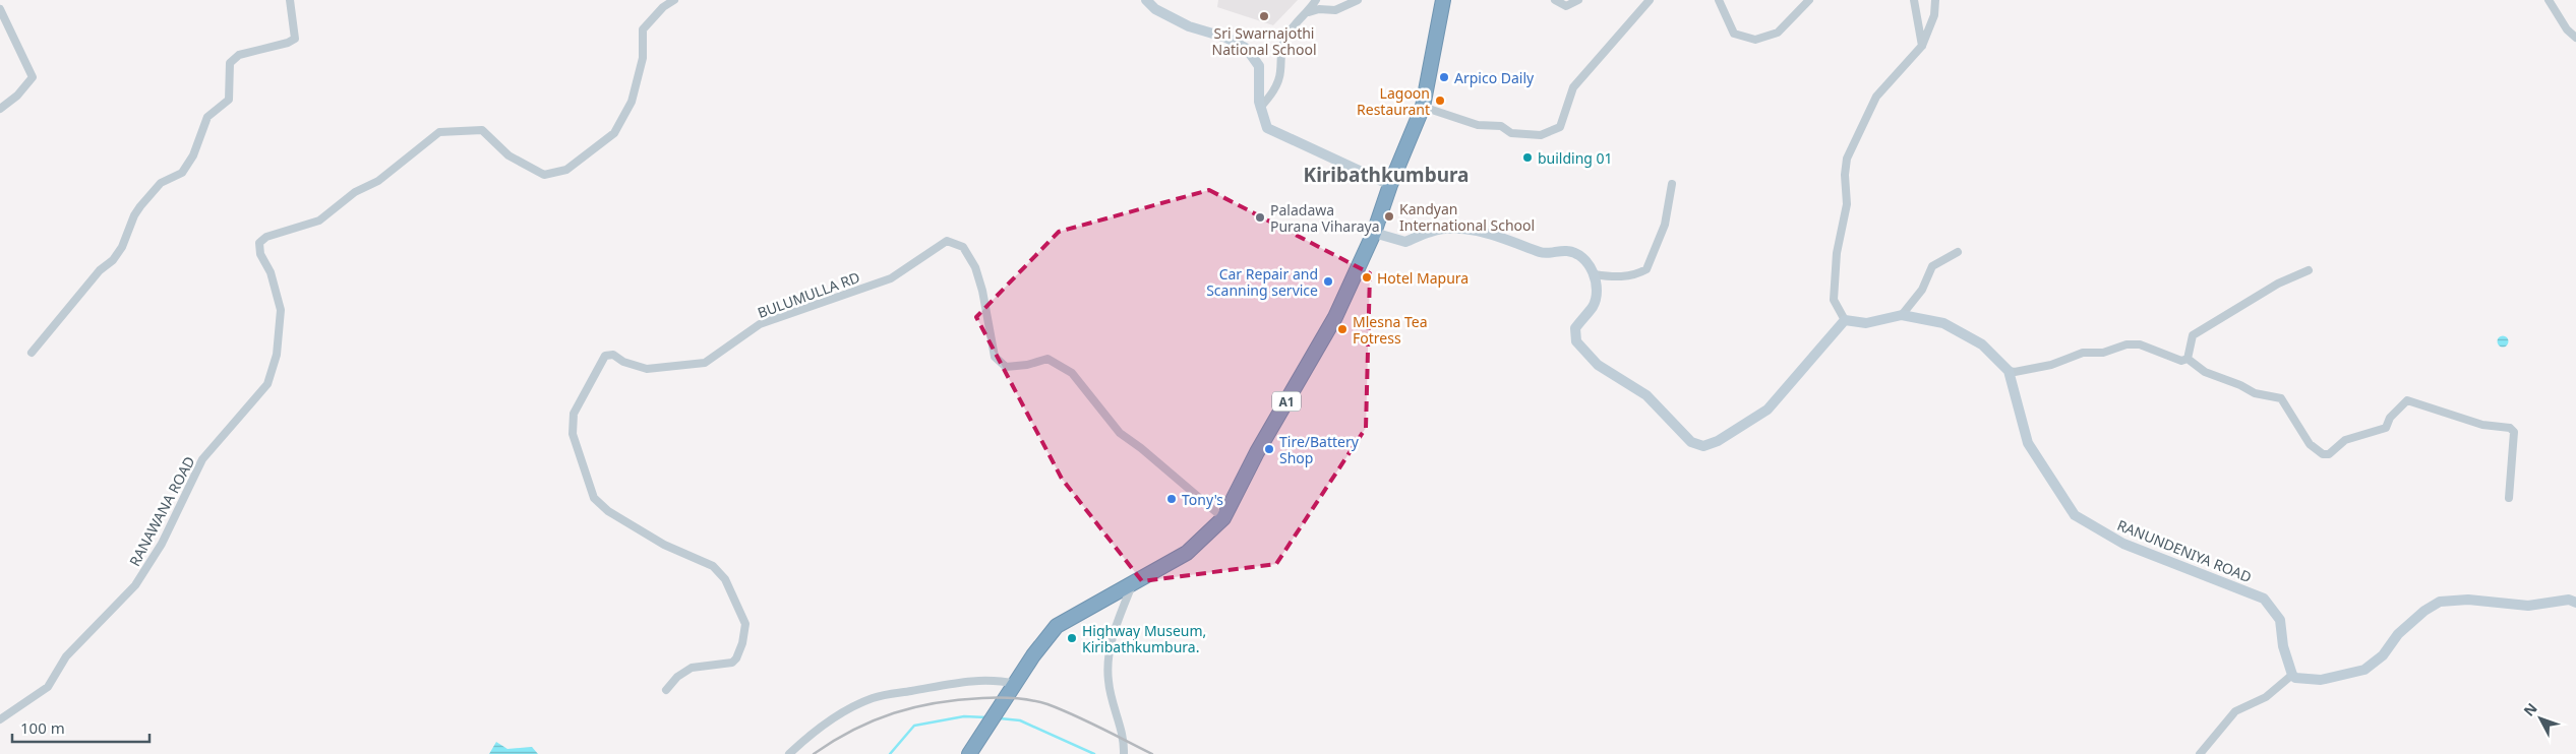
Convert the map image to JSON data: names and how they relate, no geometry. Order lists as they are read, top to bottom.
{
  "streets": {
    "highway": ["A1"],
    "main road": ["RANUNDENIYA ROAD"],
    "street": ["BULUMULLA RD", "RANAWANA ROAD"]
  },
  "crossings": [
    ["BULUMULLA RD", "A1"]
  ],
  "districts": ["Kiribathkumbura"],
  "places": [
    "Sri Swarnajothi National School",
    "Arpico Daily",
    "Lagoon Restaurant",
    "building 01",
    "Kandyan International School",
    "Paladawa Purana Viharaya",
    "Hotel Mapura",
    "Car Repair and Scanning service",
    "Mlesna Tea Fotress",
    "Tire/Battery Shop",
    "Tony's",
    "Highway Museum, Kiribathkumbura."
  ],
  "scale_bar": "100 m",
  "north": "top left"
}
